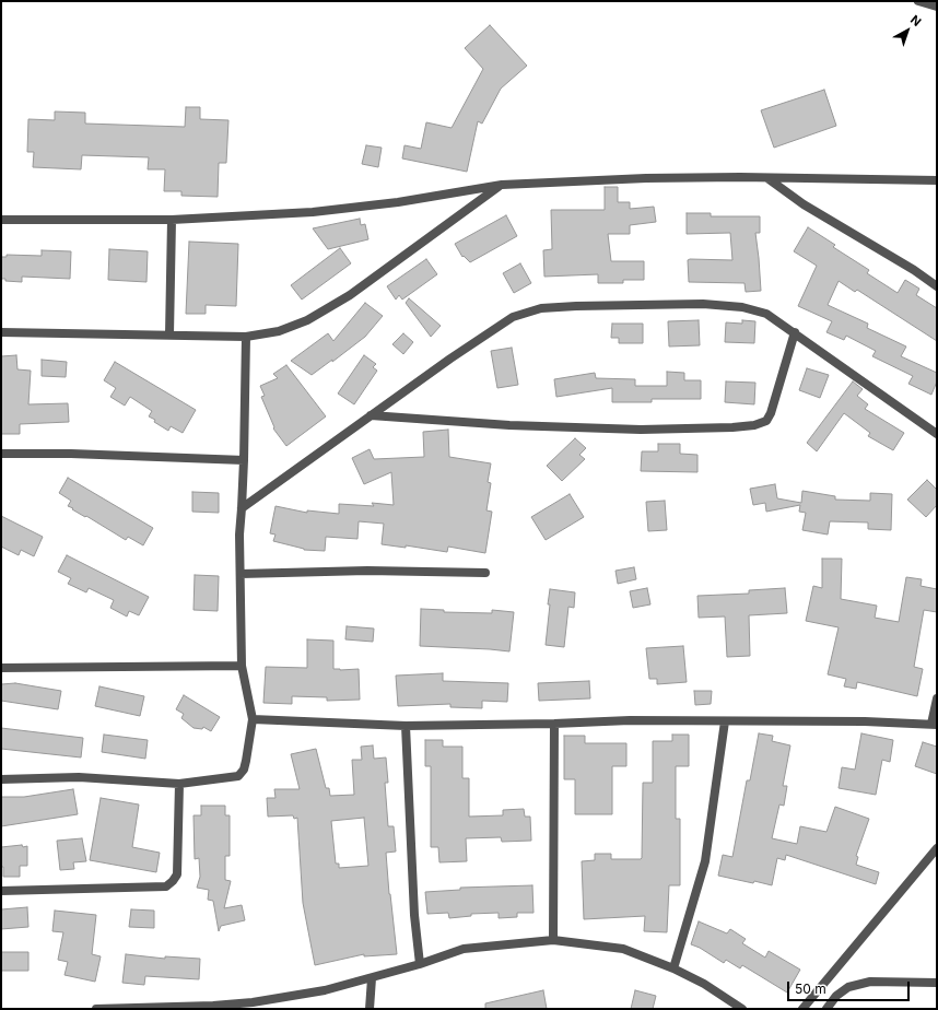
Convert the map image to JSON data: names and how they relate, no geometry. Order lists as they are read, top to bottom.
{
  "scale_bar": "50 m",
  "north": "top right"
}
